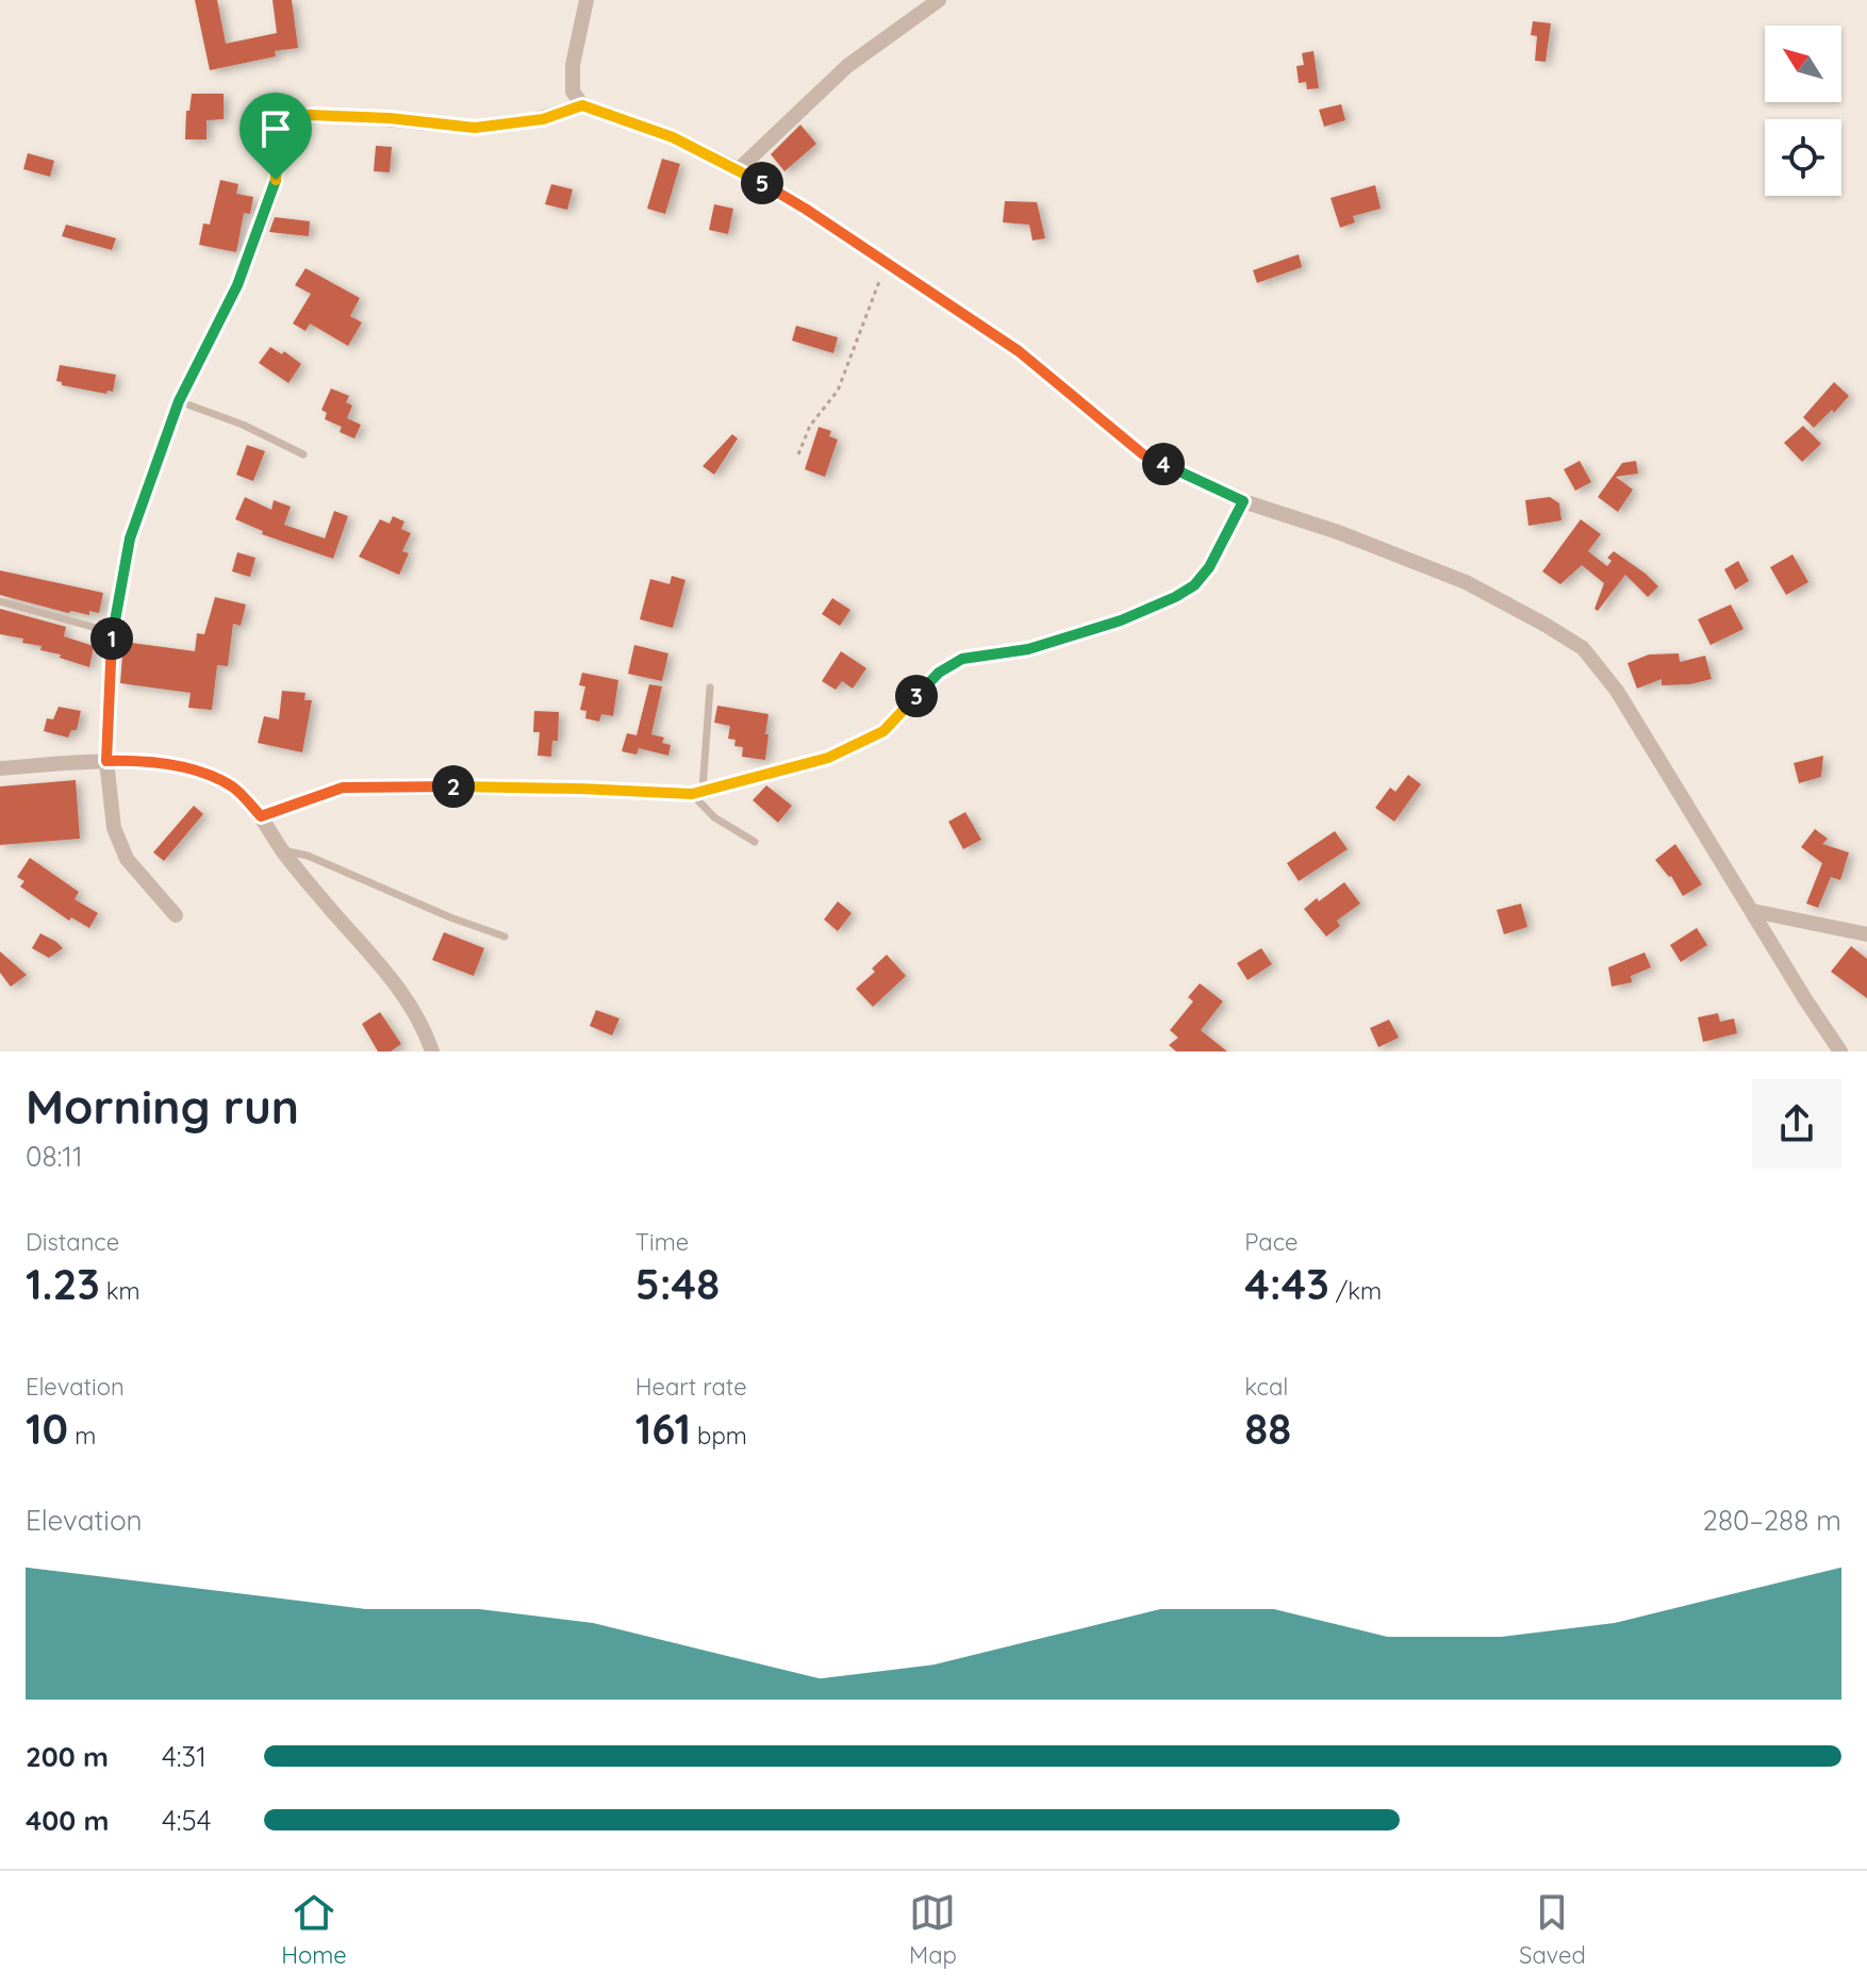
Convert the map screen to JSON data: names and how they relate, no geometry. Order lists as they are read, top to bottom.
{
  "north": "top left",
  "page": {
    "pins": [
      "5",
      "4",
      "1",
      "3",
      "2"
    ],
    "heading": ["Morning run", "08:11"],
    "stats": [
      ["Distance", "1.23 km"],
      ["Time", "5:48"],
      ["Pace", "4:43 /km"],
      ["Elevation", "10 m"],
      ["Heart rate", "161 bpm"],
      ["kcal", "88"]
    ],
    "chart": ["Elevation", "280–288 m"],
    "list": [
      {
        "name": "200 m",
        "note": "4:31"
      },
      {
        "name": "400 m",
        "note": "4:54"
      }
    ],
    "tabs": ["Home", "Map", "Saved"]
  }
}
